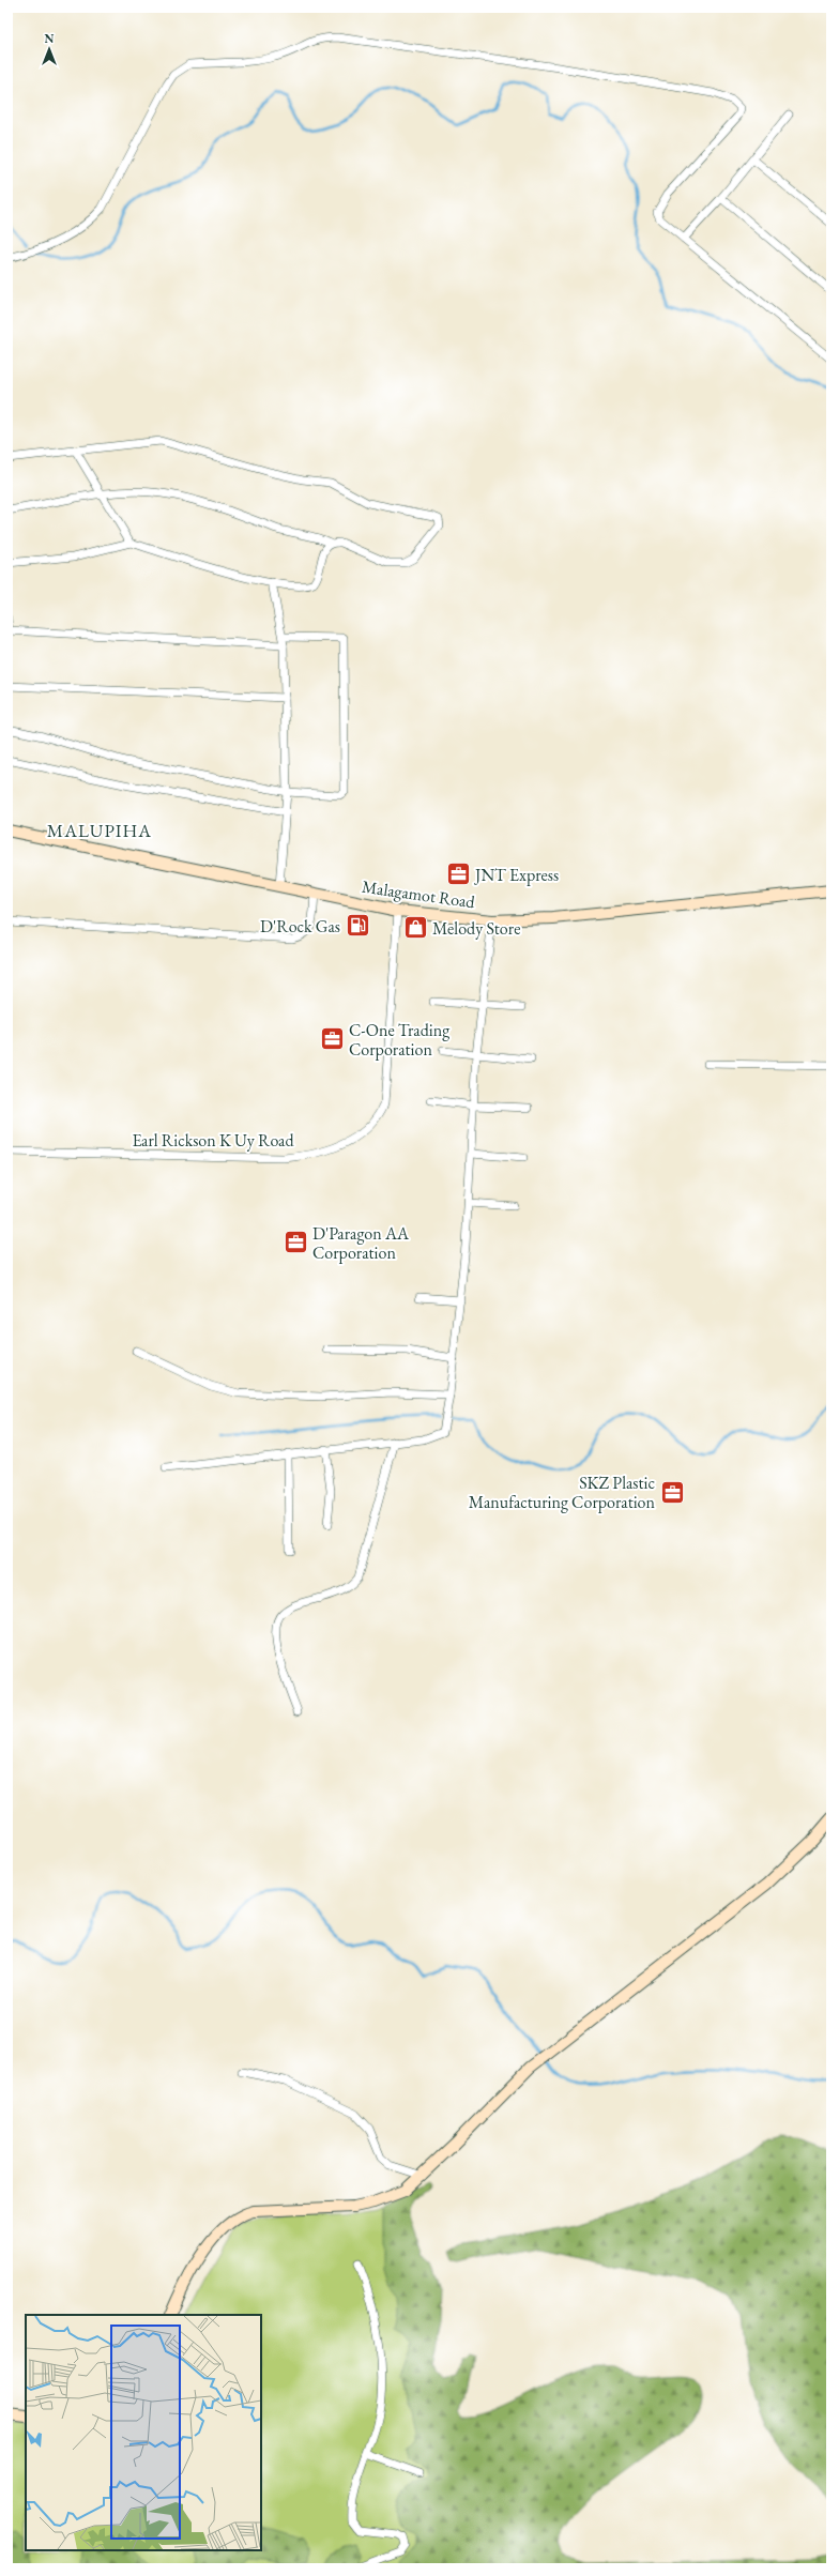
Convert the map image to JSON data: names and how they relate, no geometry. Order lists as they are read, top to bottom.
{
  "streets": {
    "street": ["Malagamot Road", "Earl Rickson K Uy Road"]
  },
  "crossings": [
    ["Malagamot Road", "Earl Rickson K Uy Road"]
  ],
  "districts": ["MALUPIHA"],
  "places": {
    "office": [
      "JNT Express",
      "C-One Trading Corporation",
      "D'Paragon AA Corporation",
      "SKZ Plastic Manufacturing Corporation"
    ],
    "fuel station": ["D'Rock Gas"],
    "shop": ["Melody Store"]
  },
  "north": "top"
}
